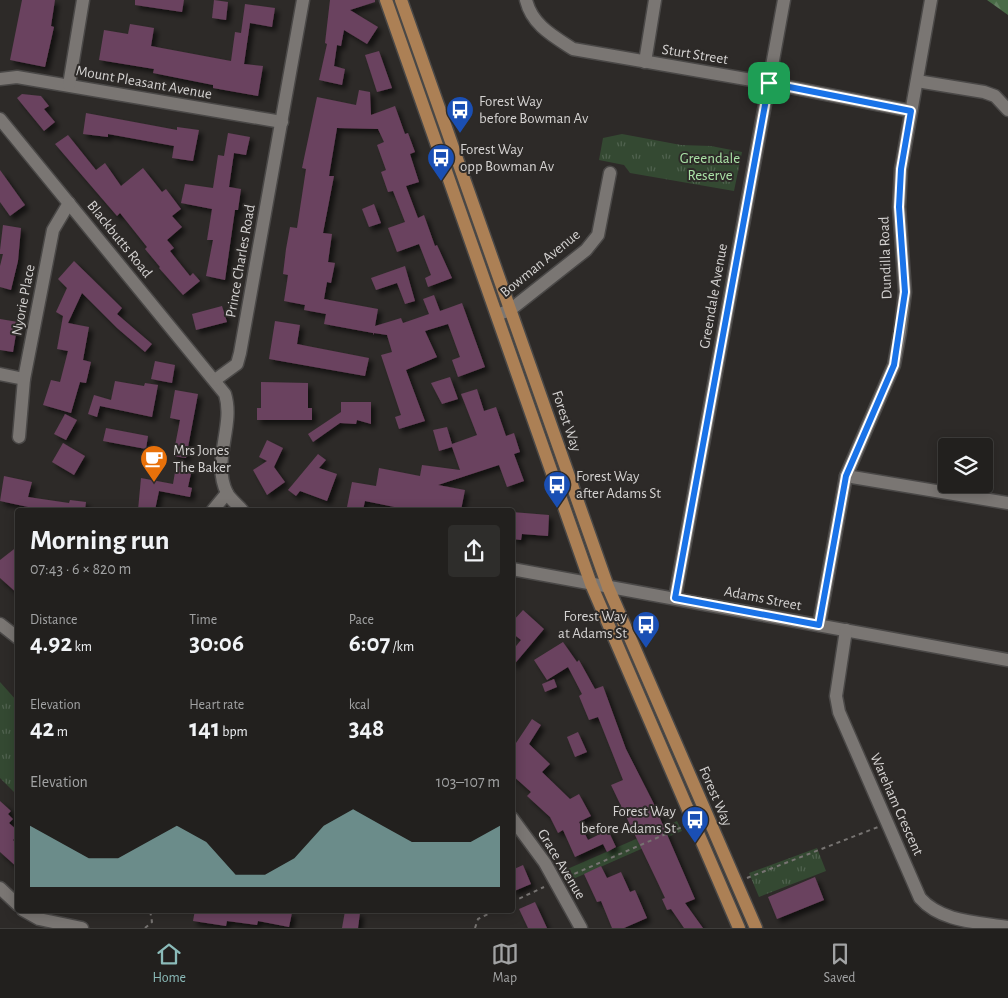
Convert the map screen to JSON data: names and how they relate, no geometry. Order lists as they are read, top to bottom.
{
  "streets": {
    "main road": ["Forest Way"],
    "street": [
      "Sturt Street",
      "Mount Pleasant Avenue",
      "Blackbutts Road",
      "Dundilla Road",
      "Prince Charles Road",
      "Bowman Avenue",
      "Greendale Avenue",
      "Nyorie Place",
      "Adams Street",
      "Wareham Crescent",
      "Grace Avenue"
    ]
  },
  "crossings": [
    ["Sturt Street", "Dundilla Road"],
    ["Sturt Street", "Greendale Avenue"],
    ["Mount Pleasant Avenue", "Prince Charles Road"],
    ["Blackbutts Road", "Prince Charles Road"],
    ["Blackbutts Road", "Nyorie Place"],
    ["Dundilla Road", "Adams Street"],
    ["Bowman Avenue", "Forest Way"],
    ["Greendale Avenue", "Adams Street"],
    ["Forest Way", "Adams Street"],
    ["Adams Street", "Wareham Crescent"]
  ],
  "parks": ["Greendale Reserve"],
  "places": {
    "bus stop": [
      "Forest Way before Bowman Av",
      "Forest Way opp Bowman Av",
      "Forest Way after Adams St",
      "Forest Way at Adams St",
      "Forest Way before Adams St"
    ],
    "cafe": ["Mrs Jones The Baker"]
  },
  "page": {
    "heading": ["Morning run", "07:43 · 6 × 820 m"],
    "stats": [
      ["Distance", "4.92 km"],
      ["Time", "30:06"],
      ["Pace", "6:07 /km"],
      ["Elevation", "42 m"],
      ["Heart rate", "141 bpm"],
      ["kcal", "348"]
    ],
    "chart": ["Elevation", "103–107 m"],
    "tabs": ["Home", "Map", "Saved"]
  }
}
